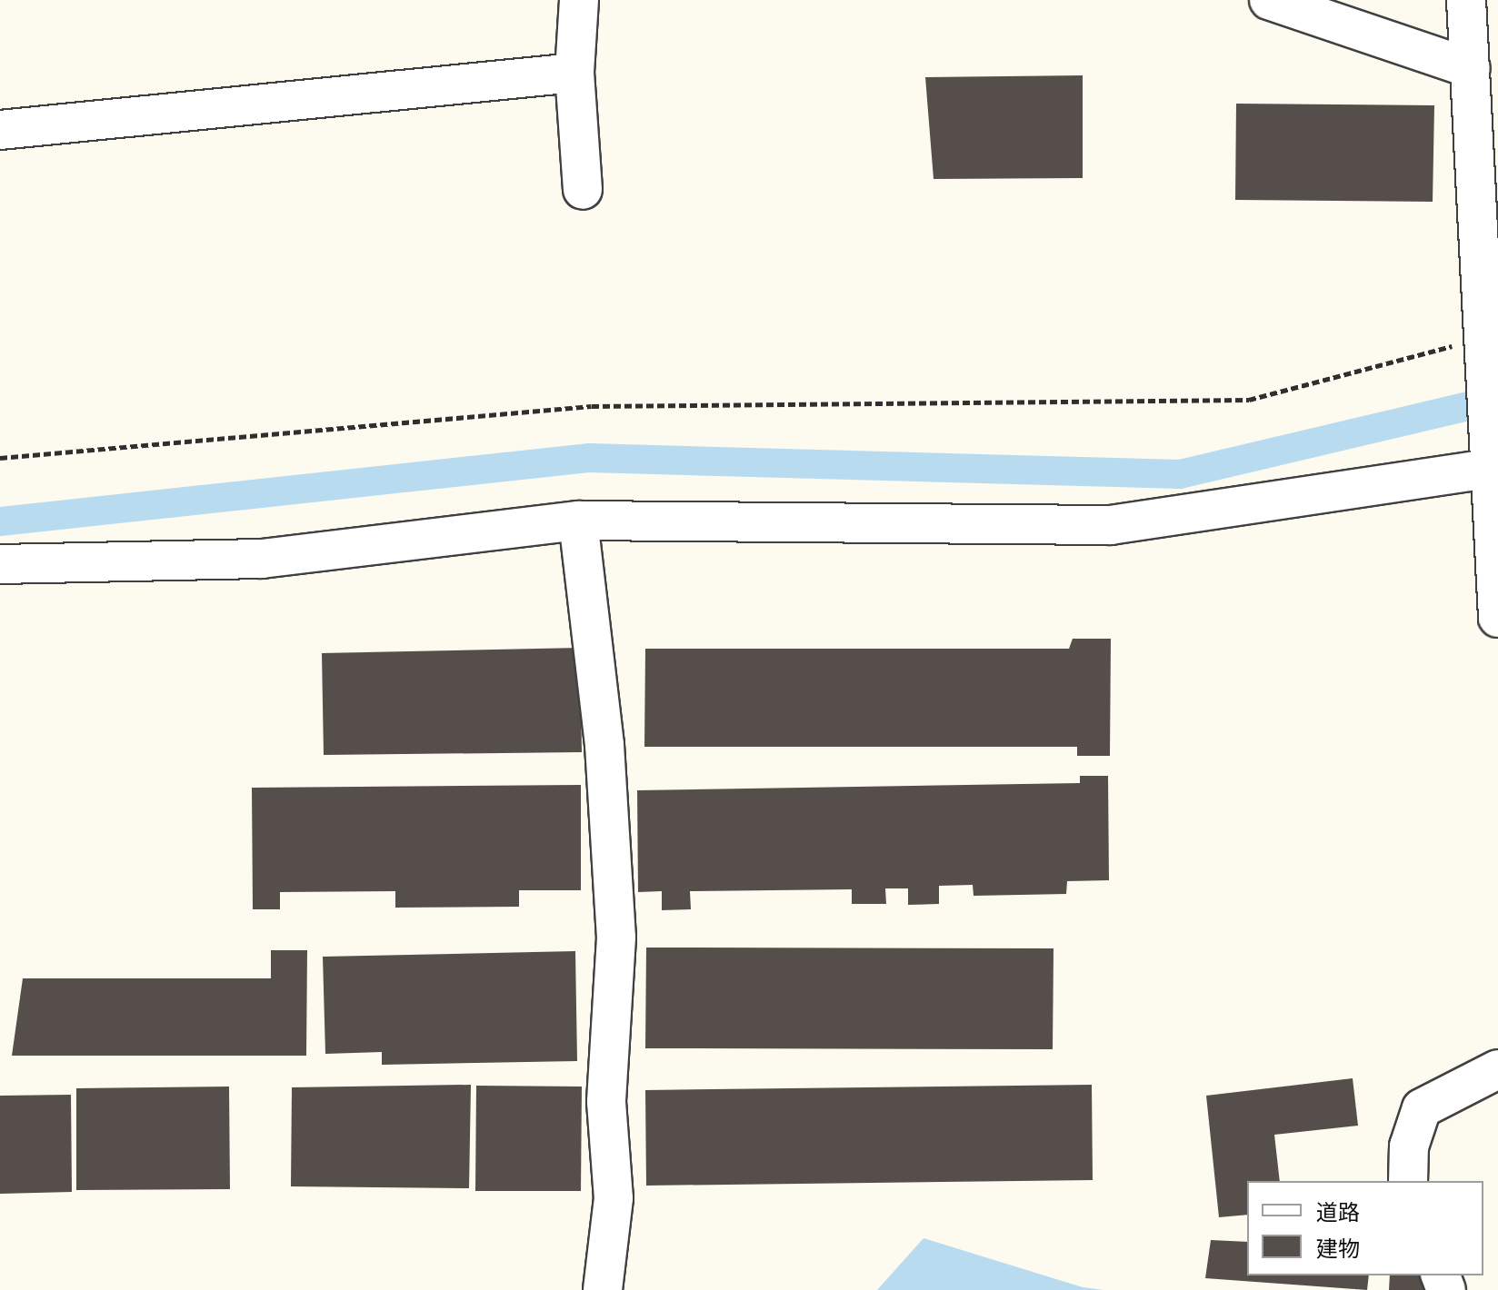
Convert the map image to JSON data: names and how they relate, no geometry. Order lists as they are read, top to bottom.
{
  "legend": ["道路", "建物"]
}
